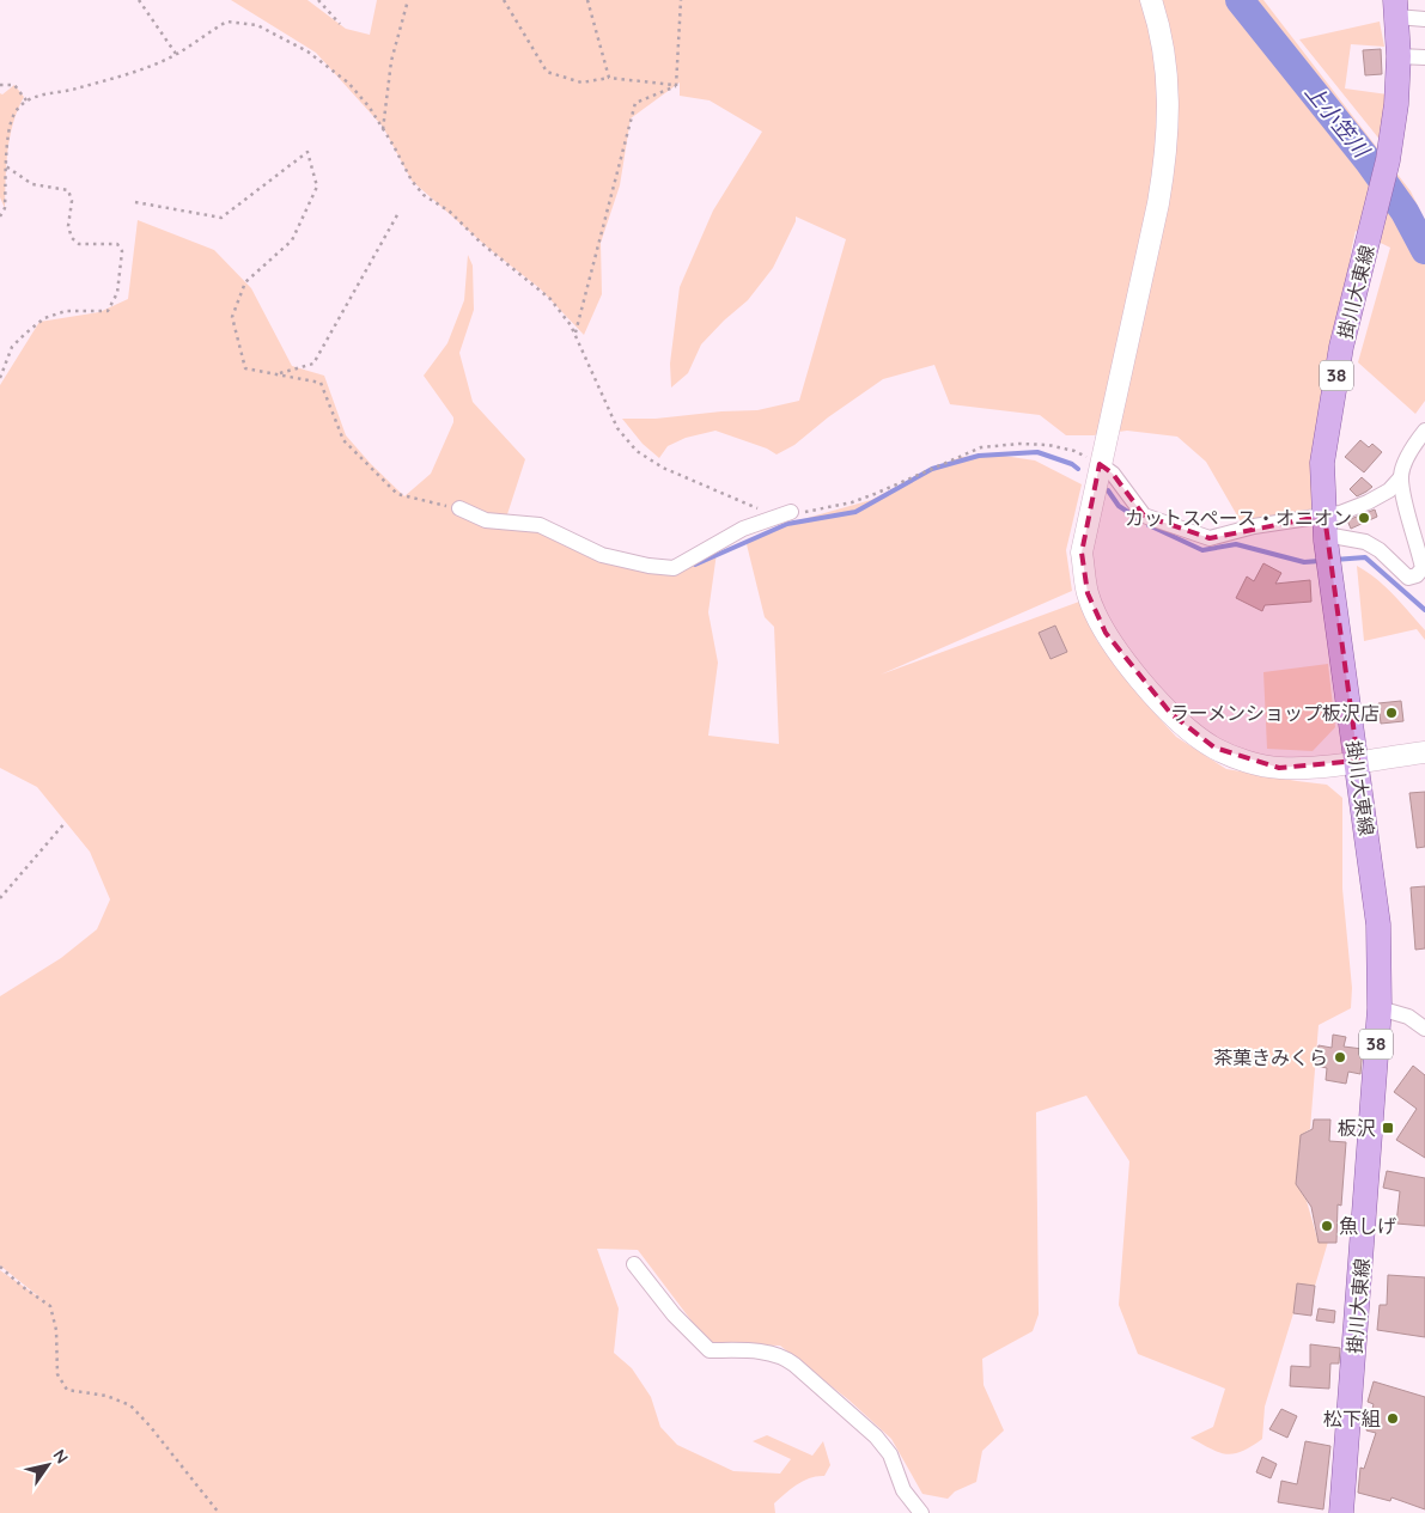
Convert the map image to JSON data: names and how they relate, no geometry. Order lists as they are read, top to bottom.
{
  "streets": {
    "main road": ["掛川大東線", "38"]
  },
  "water": ["上小笠川"],
  "places": {
    "other": [
      "カットスペース・オニオン",
      "ラーメンショップ板沢店",
      "茶菓きみくら",
      "魚しげ",
      "松下組"
    ],
    "transit": ["板沢"]
  },
  "north": "top right"
}
